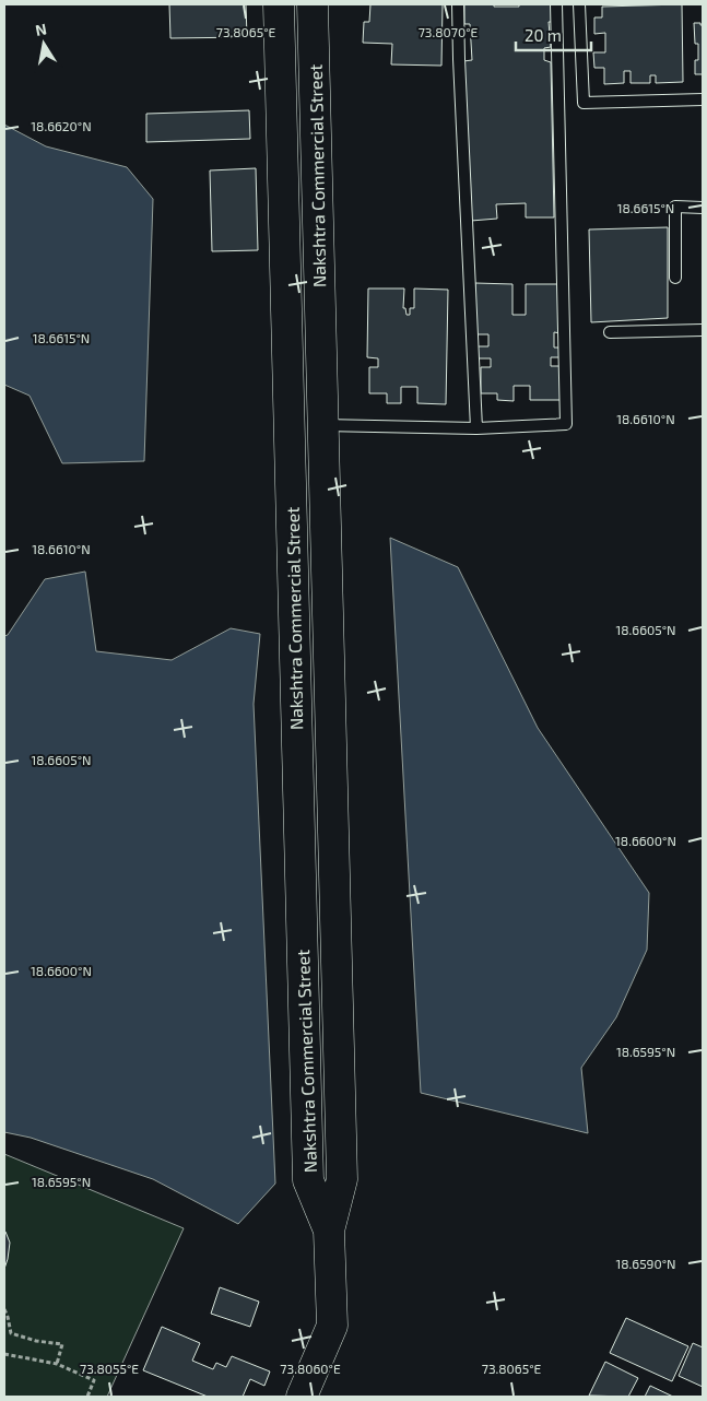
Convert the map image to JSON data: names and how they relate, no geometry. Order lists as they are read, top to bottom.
{
  "streets": {
    "street": ["Nakshtra Commercial Street"]
  },
  "scale_bar": "20 m",
  "north": "top",
  "coordinates": [
    "73.8065°E",
    "73.8070°E",
    "18.6620°N",
    "18.6615°N",
    "18.6610°N",
    "18.6605°N",
    "18.6600°N",
    "18.6595°N",
    "18.6590°N",
    "73.8055°E",
    "73.8060°E"
  ]
}
